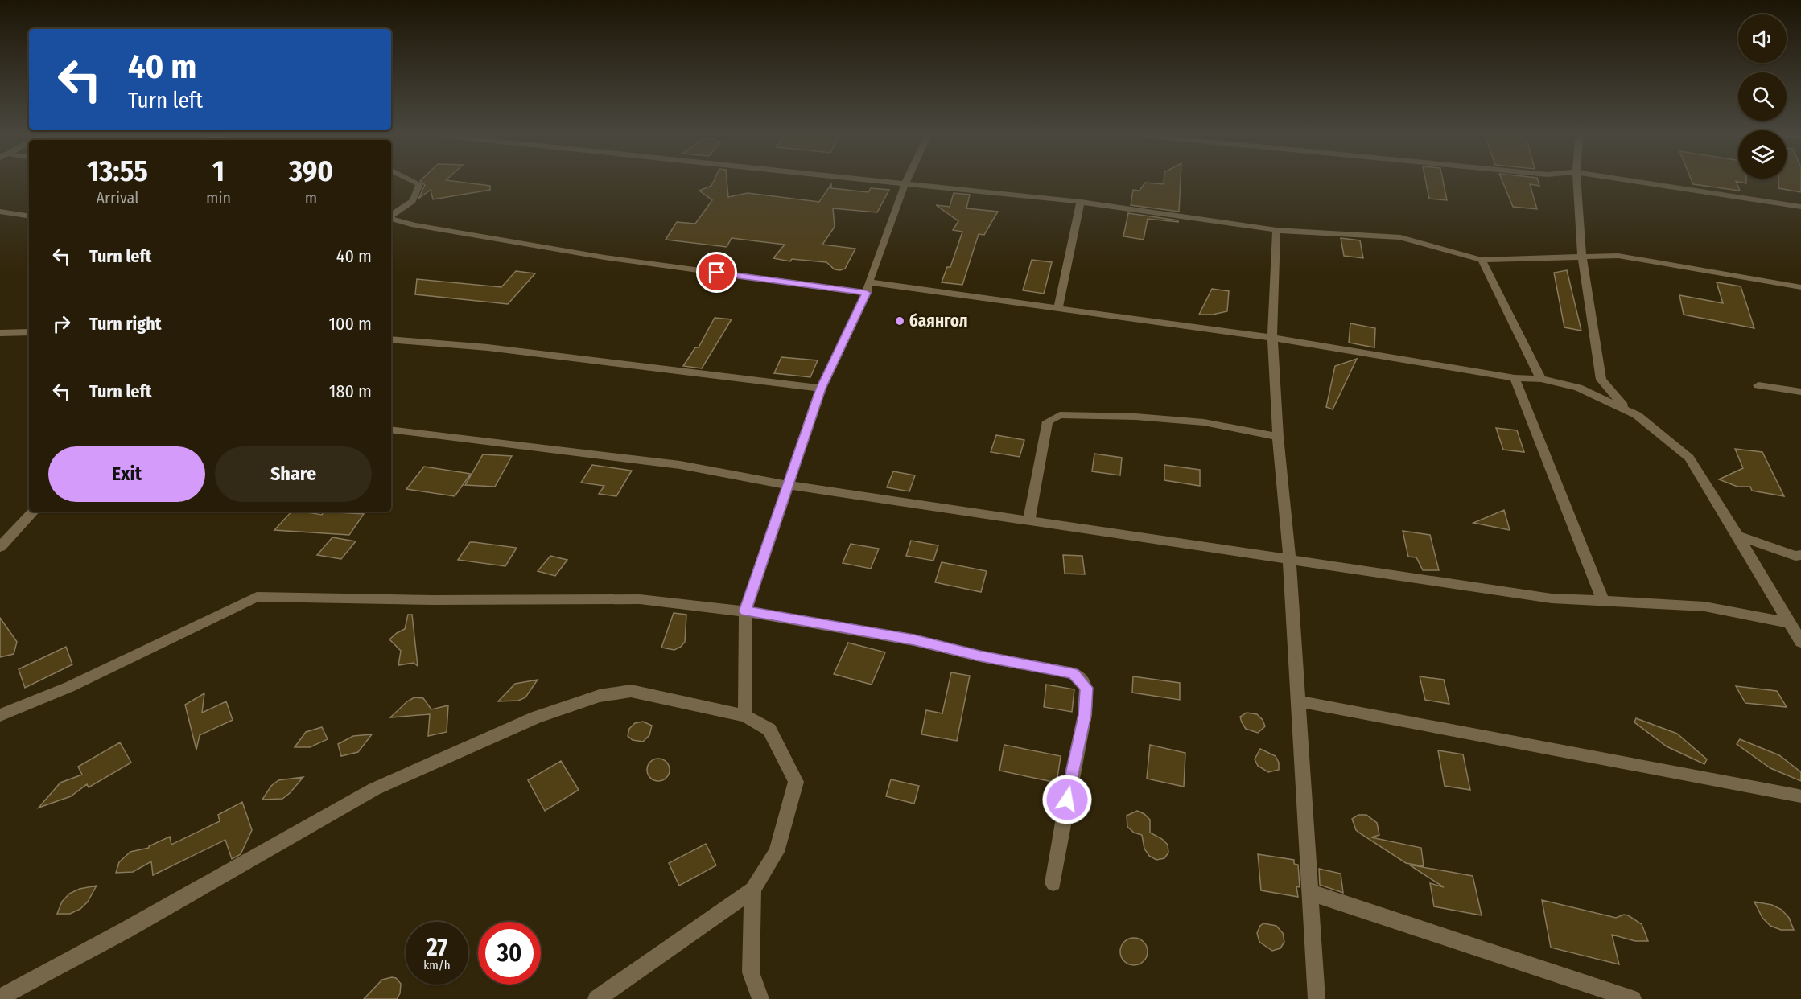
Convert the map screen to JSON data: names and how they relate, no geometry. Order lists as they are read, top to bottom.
{
  "places": ["баянгол"],
  "page": {
    "turn": ["40 m", "Turn left"],
    "eta": [
      "13:55",
      "Arrival",
      "1",
      "min",
      "390",
      "m"
    ],
    "list": [
      {
        "name": "Turn left",
        "value": "40 m"
      },
      {
        "name": "Turn right",
        "value": "100 m"
      },
      {
        "name": "Turn left",
        "value": "180 m"
      }
    ],
    "buttons": ["Exit", "Share"],
    "speed": "27 km/h",
    "limit": "30"
  }
}
